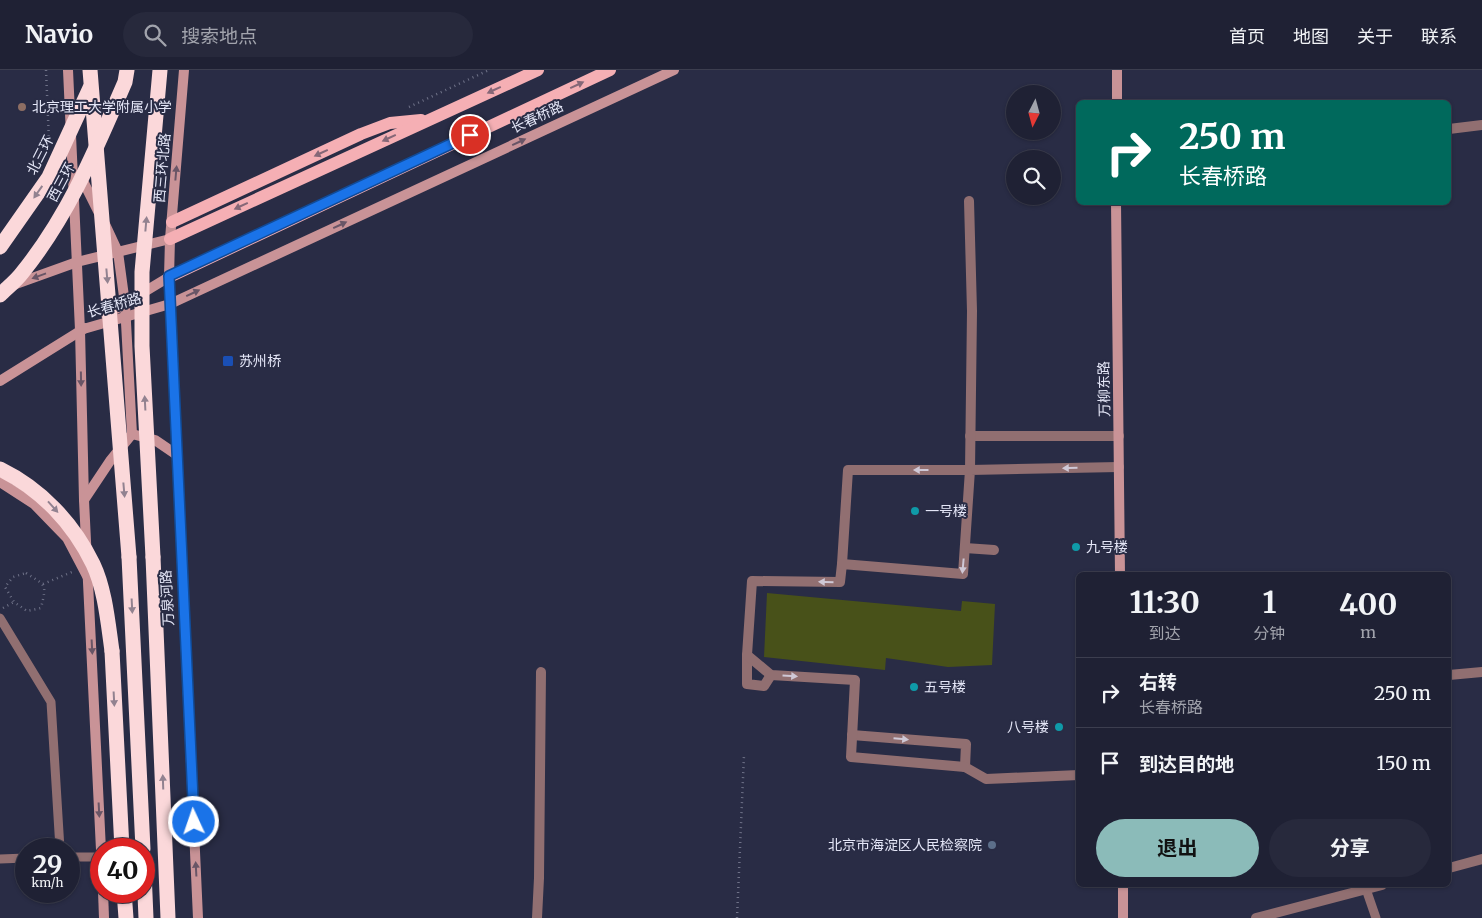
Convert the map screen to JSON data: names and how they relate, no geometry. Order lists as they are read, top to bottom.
{
  "streets": {
    "highway": ["北三环", "西三环", "万泉河路"],
    "main road": ["长春桥路"],
    "street": ["西三环北路", "万柳东路"]
  },
  "crossings": [
    ["长春桥路", "西三环北路"],
    ["长春桥路", "万泉河路"],
    ["西三环北路", "万泉河路"]
  ],
  "one_way": ["北三环", "西三环北路"],
  "places": {
    "other": [
      "北京理工大学附属小学",
      "一号楼",
      "九号楼",
      "五号楼",
      "八号楼",
      "北京市海淀区人民检察院"
    ],
    "transit": ["苏州桥"]
  },
  "north": "bottom",
  "page": {
    "header": "Navio",
    "search": "搜索地点",
    "nav": [
      "首页",
      "地图",
      "关于",
      "联系"
    ],
    "turn": ["250 m", "长春桥路"],
    "eta": [
      "11:30",
      "到达",
      "1",
      "分钟",
      "400",
      "m"
    ],
    "list": [
      {
        "name": "右转",
        "note": "长春桥路",
        "value": "250 m"
      },
      {
        "name": "到达目的地",
        "value": "150 m"
      }
    ],
    "buttons": ["退出", "分享"],
    "speed": "29 km/h",
    "limit": "40"
  }
}
